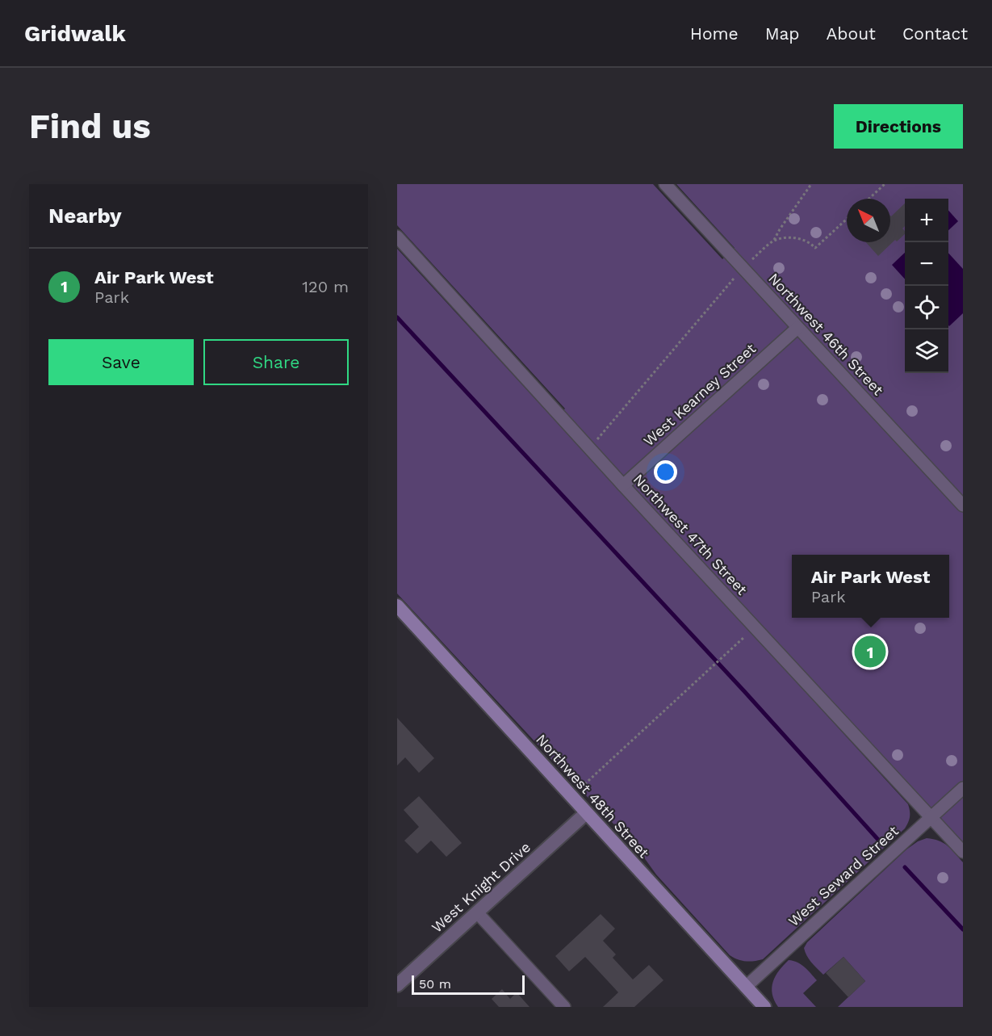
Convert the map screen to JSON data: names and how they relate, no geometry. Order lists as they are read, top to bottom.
{
  "streets": {
    "main road": ["Northwest 48th Street"],
    "street": [
      "Northwest 46th Street",
      "West Kearney Street",
      "Northwest 47th Street",
      "West Seward Street",
      "West Knight Drive"
    ]
  },
  "crossings": [
    ["Northwest 46th Street", "West Kearney Street"],
    ["West Kearney Street", "Northwest 47th Street"],
    ["Northwest 47th Street", "West Seward Street"],
    ["Northwest 48th Street", "West Seward Street"],
    ["Northwest 48th Street", "West Knight Drive"]
  ],
  "scale_bar": "50 m",
  "north": "top left",
  "page": {
    "header": "Gridwalk",
    "nav": [
      "Home",
      "Map",
      "About",
      "Contact"
    ],
    "buttons": [
      "Directions",
      ["Save", "Share"]
    ],
    "title": "Find us",
    "heading": "Nearby",
    "map_buttons": ["+", "−"],
    "list": [
      {
        "mark": "1",
        "name": "Air Park West",
        "note": "Park",
        "value": "120 m"
      }
    ],
    "popup": ["Air Park West", "Park"],
    "pins": "1",
    "scale": "50 m"
  }
}
